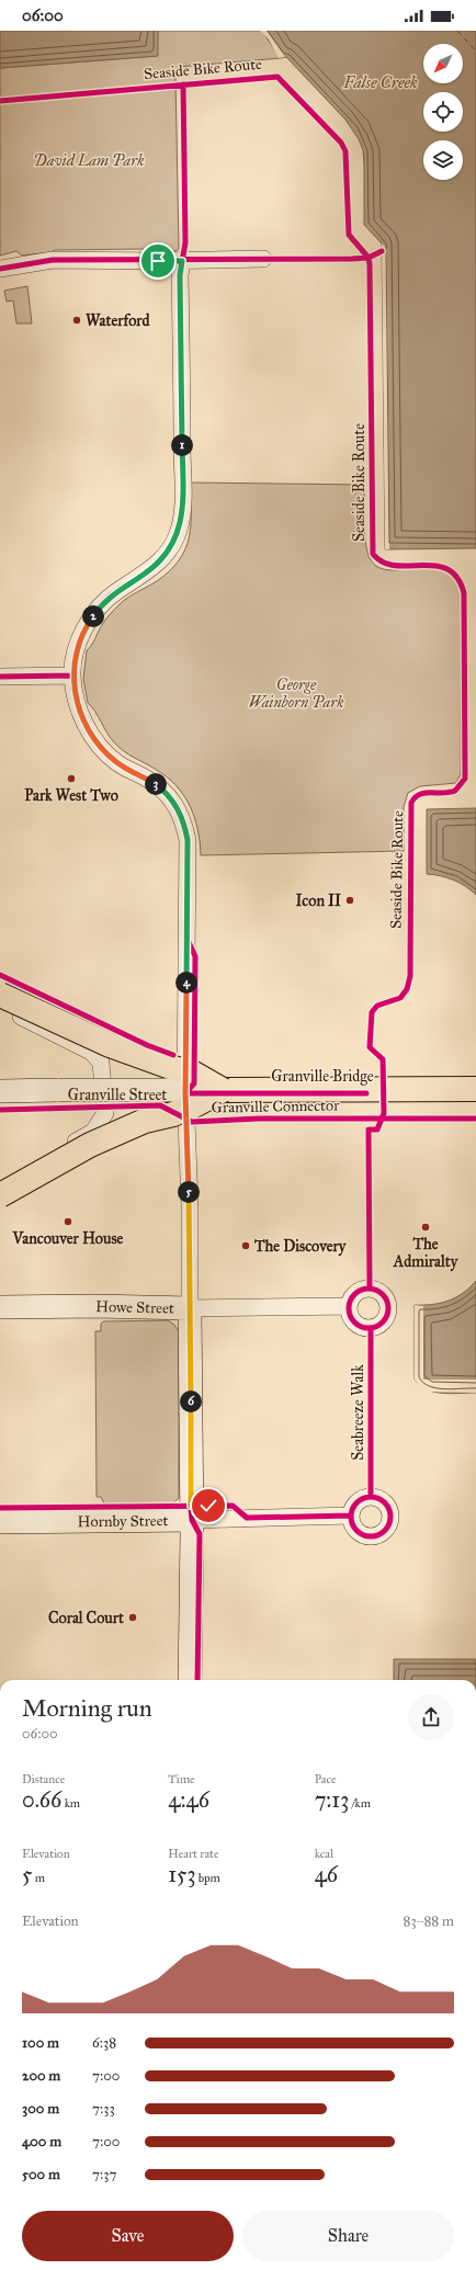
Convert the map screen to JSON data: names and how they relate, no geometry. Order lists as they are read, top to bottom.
{
  "streets": {
    "highway": ["Granville Bridge"],
    "street": ["Granville Street", "Howe Street", "Hornby Street"],
    "cycle path": ["Seaside Bike Route", "Granville Connector", "Seabreeze Walk"]
  },
  "water": ["False Creek"],
  "parks": ["David Lam Park", "George Wainborn Park"],
  "places": [
    "Waterford",
    "Park West Two",
    "Icon II",
    "Vancouver House",
    "The Admiralty",
    "The Discovery",
    "Coral Court"
  ],
  "north": "bottom left",
  "page": {
    "status": "06:00",
    "pins": [
      "1",
      "2",
      "3",
      "4",
      "5",
      "6"
    ],
    "heading": ["Morning run", "06:00"],
    "stats": [
      ["Distance", "0.66 km"],
      ["Time", "4:46"],
      ["Pace", "7:13 /km"],
      ["Elevation", "5 m"],
      ["Heart rate", "153 bpm"],
      ["kcal", "46"]
    ],
    "chart": ["Elevation", "83–88 m"],
    "list": [
      {
        "name": "100 m",
        "note": "6:38"
      },
      {
        "name": "200 m",
        "note": "7:00"
      },
      {
        "name": "300 m",
        "note": "7:33"
      },
      {
        "name": "400 m",
        "note": "7:00"
      },
      {
        "name": "500 m",
        "note": "7:37"
      }
    ],
    "buttons": ["Save", "Share"]
  }
}
